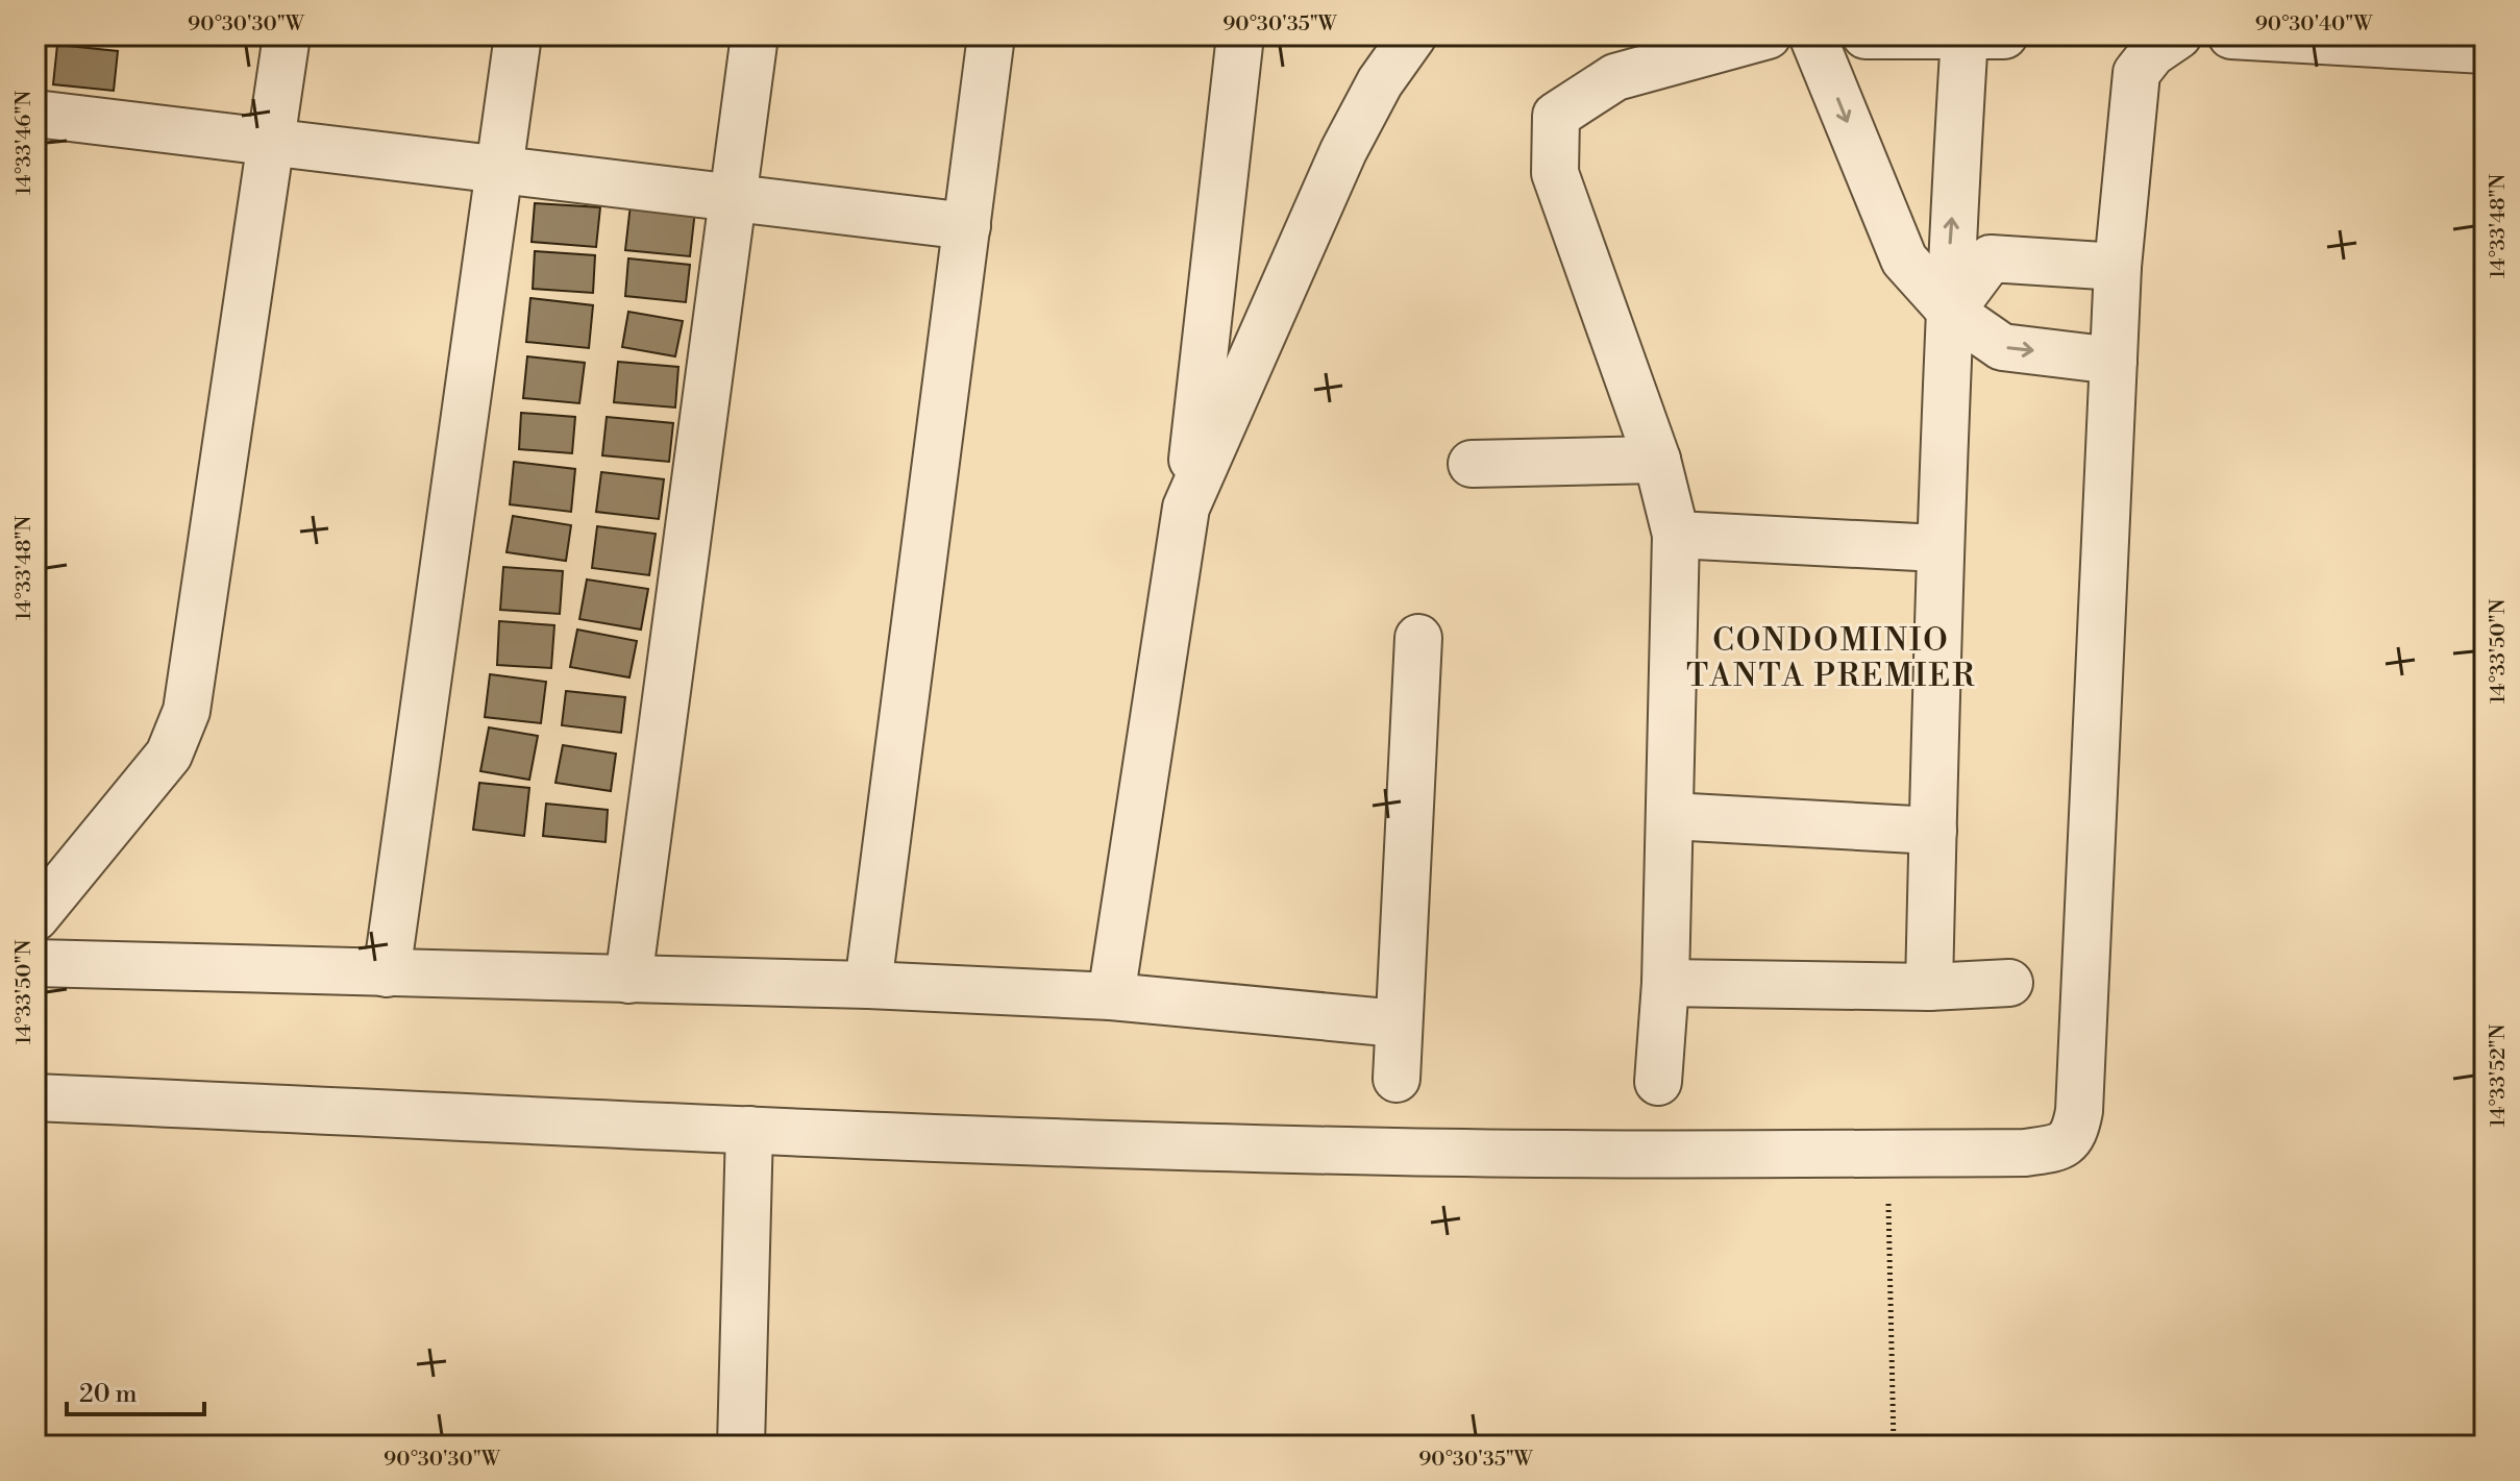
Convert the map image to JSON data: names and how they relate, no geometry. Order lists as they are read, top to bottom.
{
  "districts": ["CONDOMINIO TANTA PREMIER"],
  "scale_bar": "20 m",
  "coordinates": [
    "90°30'30\"W",
    "90°30'35\"W",
    "90°30'40\"W",
    "14°33'46\"N",
    "14°33'48\"N",
    "14°33'50\"N",
    "14°33'52\"N"
  ]
}
